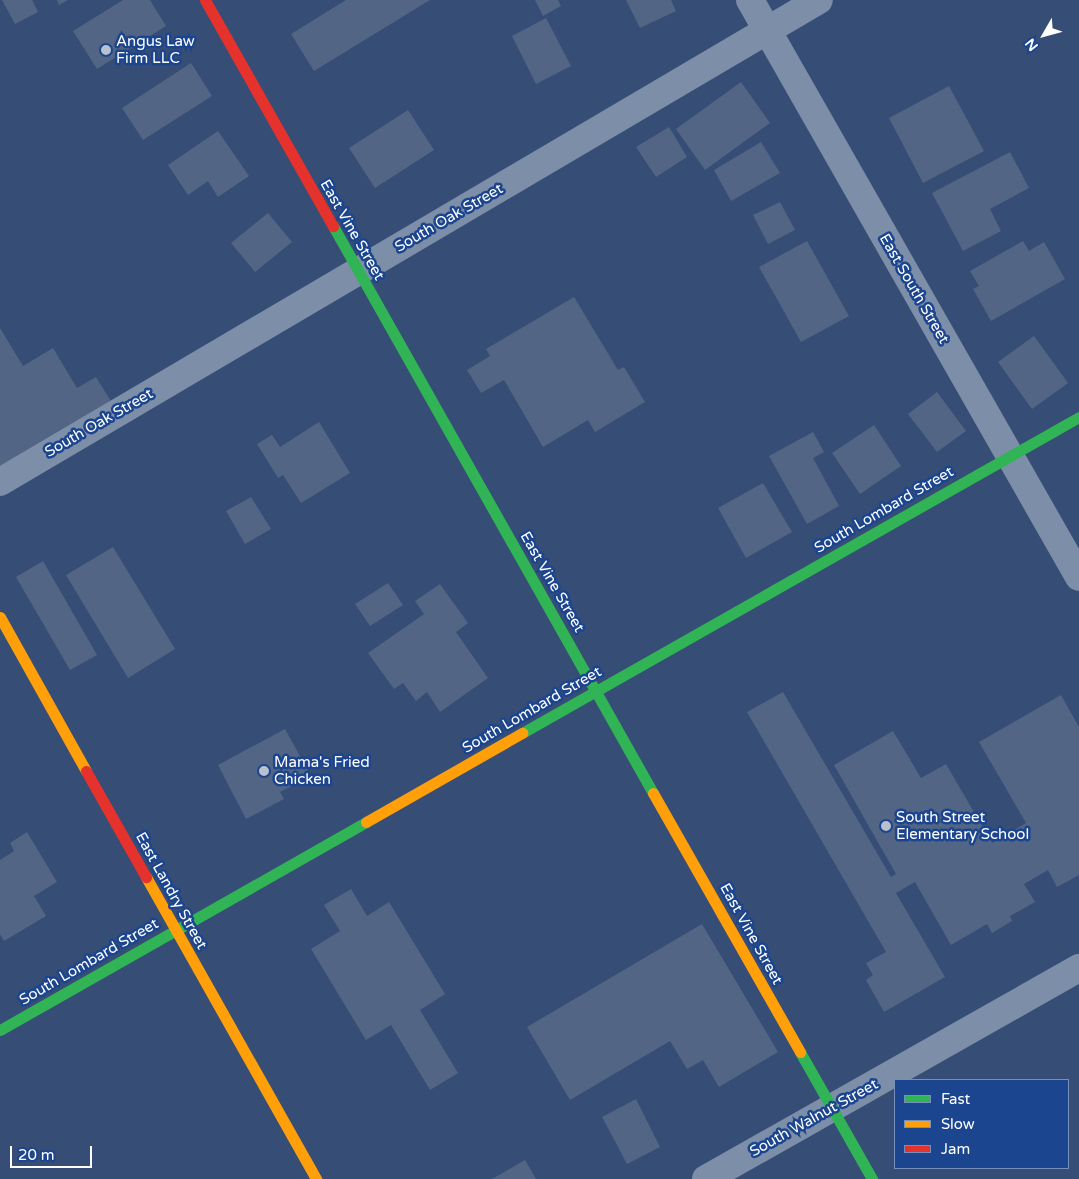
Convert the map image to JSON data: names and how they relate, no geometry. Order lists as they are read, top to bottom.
{
  "streets": {
    "main road": ["East Vine Street", "South Lombard Street", "East Landry Street"],
    "street": ["South Oak Street", "East South Street", "South Walnut Street"]
  },
  "crossings": [
    ["South Oak Street", "East Vine Street"],
    ["South Oak Street", "East South Street"],
    ["East Vine Street", "South Lombard Street"],
    ["East Vine Street", "South Walnut Street"],
    ["East South Street", "South Lombard Street"],
    ["South Lombard Street", "East Landry Street"]
  ],
  "places": ["Angus Law Firm LLC", "Mama's Fried Chicken", "South Street Elementary School"],
  "legend": ["Fast", "Slow", "Jam"],
  "scale_bar": "20 m",
  "north": "bottom left"
}
